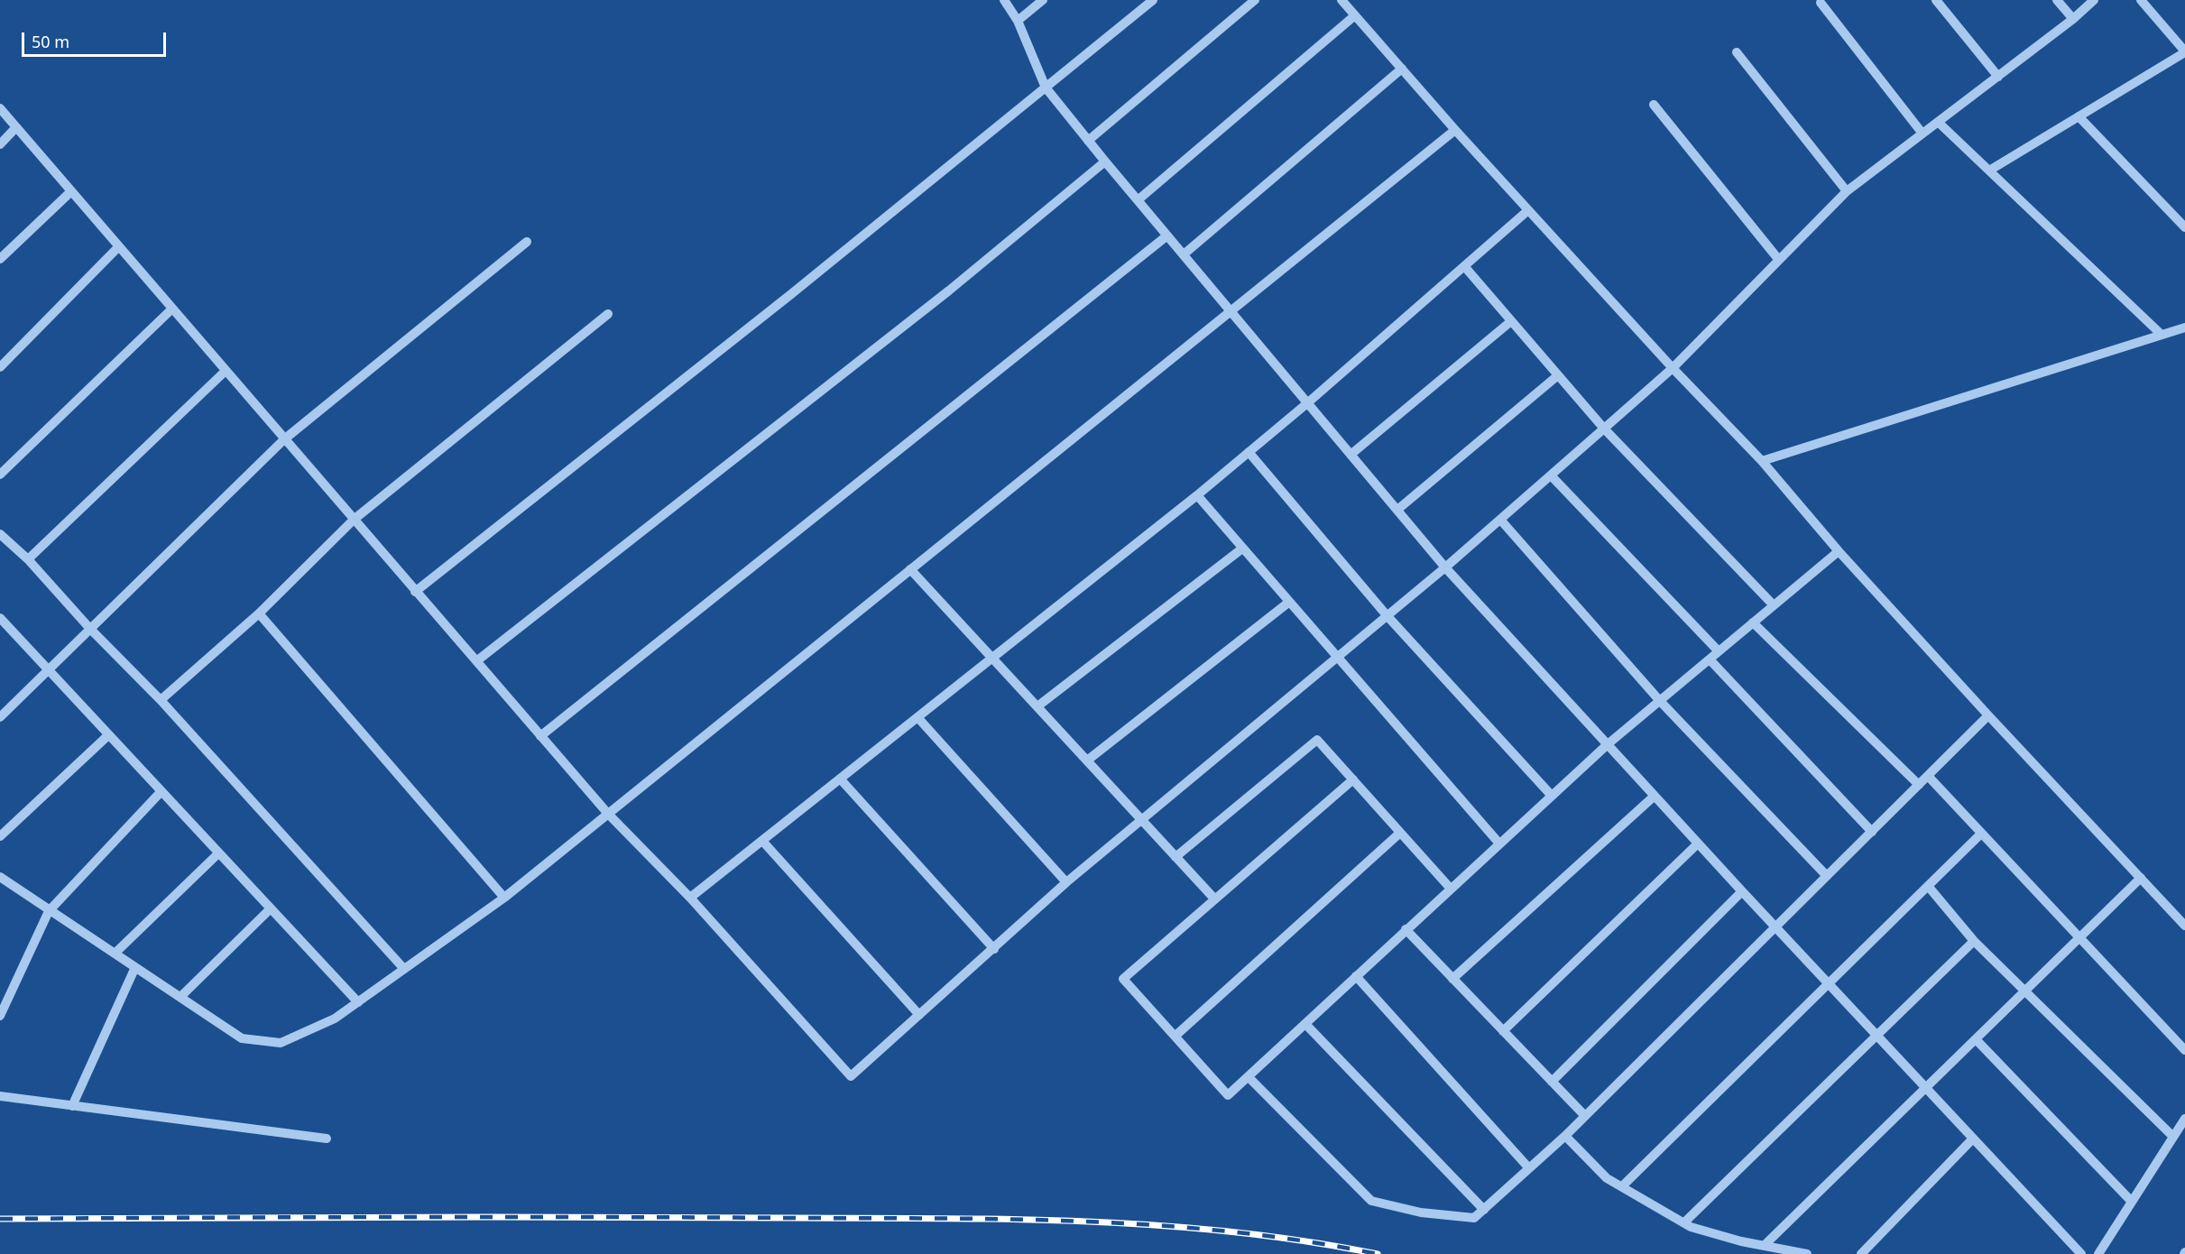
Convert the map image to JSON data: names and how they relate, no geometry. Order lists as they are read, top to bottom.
{
  "scale_bar": "50 m"
}
